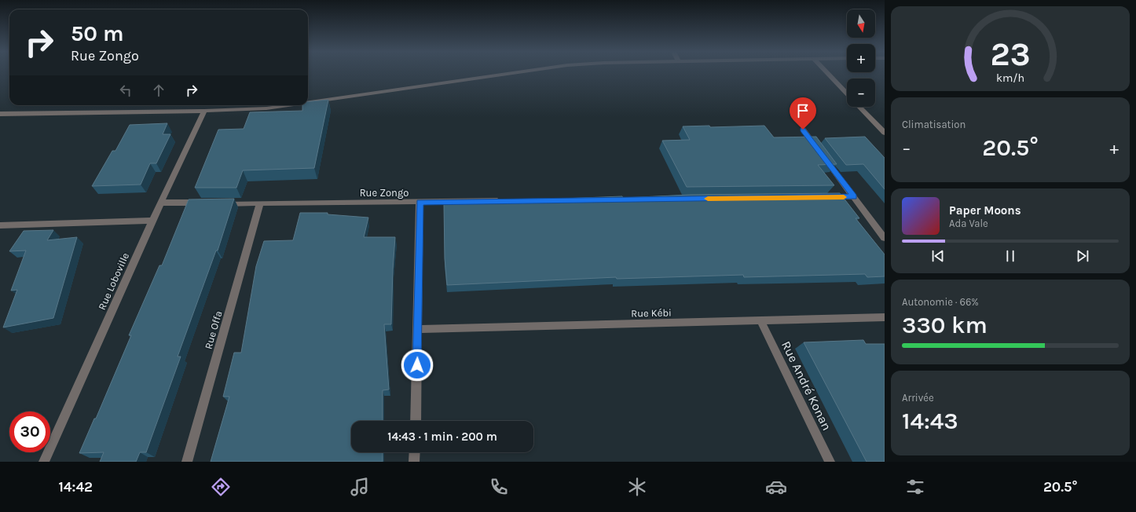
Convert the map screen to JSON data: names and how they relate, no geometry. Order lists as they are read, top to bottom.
{
  "streets": {
    "street": [
      "Rue Zongo",
      "Rue Loboville",
      "Rue Kébi",
      "Rue Offa",
      "Rue André Konan"
    ]
  },
  "crossings": [
    ["Rue Zongo", "Rue Offa"],
    ["Rue Kébi", "Rue André Konan"]
  ],
  "north": "bottom",
  "page": {
    "map_buttons": ["+", "−"],
    "turn": ["50 m", "Rue Zongo"],
    "tile": [
      "Climatisation",
      ["Autonomie · 66%", "330 km"],
      ["Arrivée", "14:43"]
    ],
    "heat": ["−", "20.5°", "+"],
    "song": ["Paper Moons", "Ada Vale"],
    "limit": "30",
    "trip": "14:43 · 1 min · 200 m",
    "tabs": ["14:42", "20.5°"],
    "gauge": ["23", "km/h"]
  }
}
